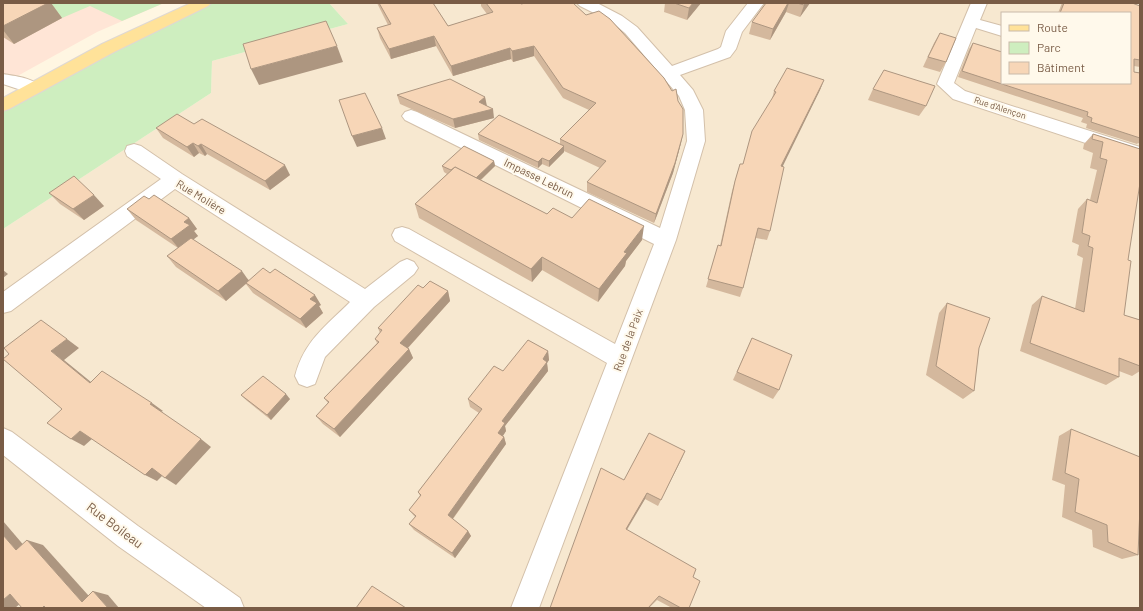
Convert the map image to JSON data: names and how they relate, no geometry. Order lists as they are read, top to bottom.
{
  "streets": {
    "street": [
      "Rue d'Alençon",
      "Impasse Lebrun",
      "Rue Molière",
      "Rue de la Paix",
      "Rue Boileau"
    ]
  },
  "crossings": [
    ["Impasse Lebrun", "Rue de la Paix"]
  ],
  "legend": ["Route", "Parc", "Bâtiment"]
}
